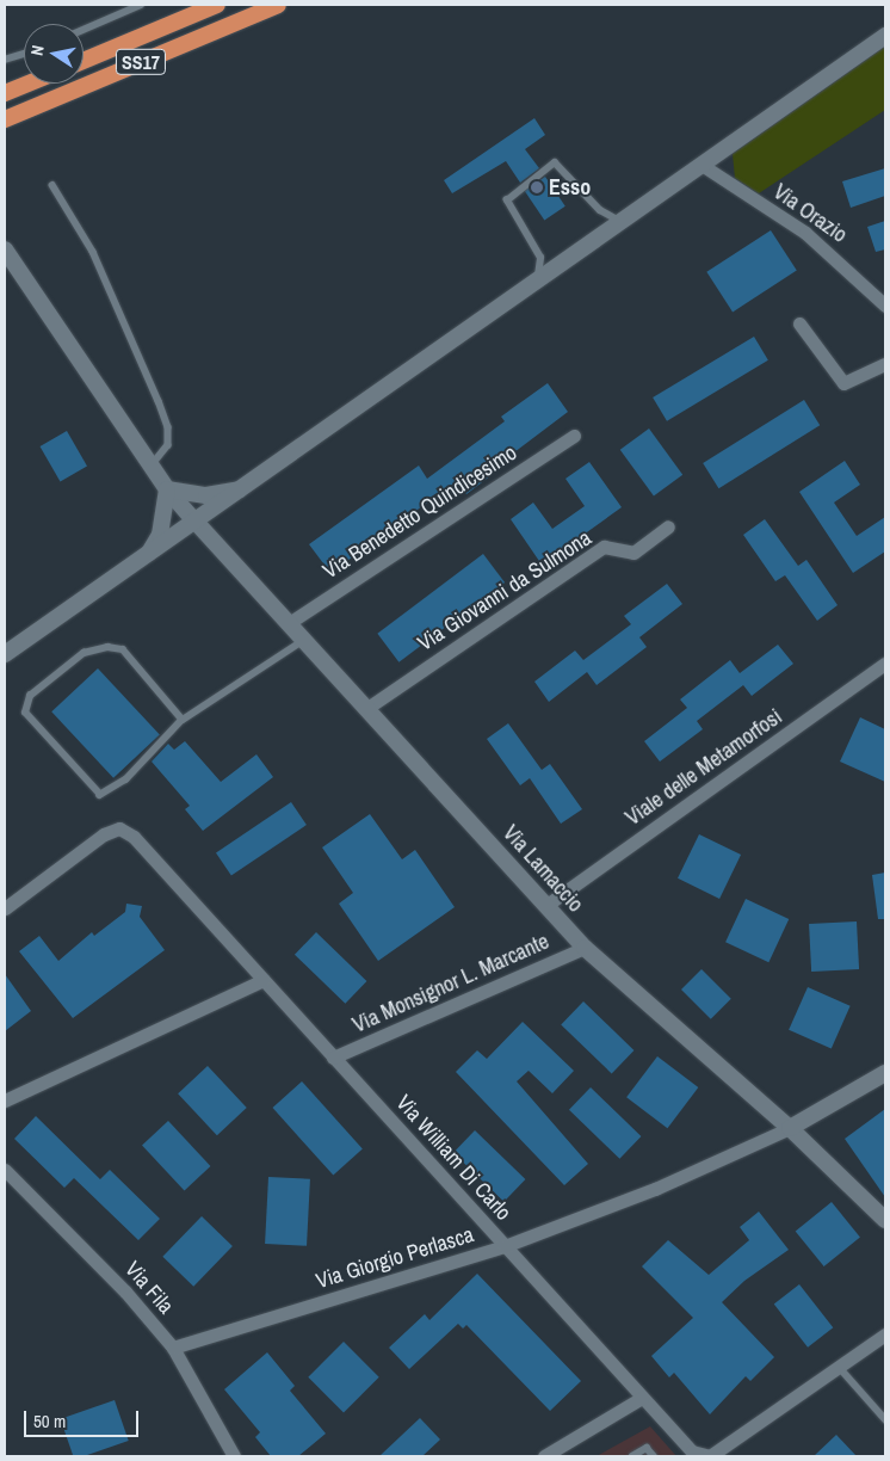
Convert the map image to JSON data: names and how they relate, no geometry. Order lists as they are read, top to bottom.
{
  "streets": {
    "highway": ["SS17"],
    "street": [
      "Via Orazio",
      "Via Benedetto Quindicesimo",
      "Via Giovanni da Sulmona",
      "Viale delle Metamorfosi",
      "Via Lamaccio",
      "Via Monsignor L. Marcante",
      "Via William Di Carlo",
      "Via Giorgio Perlasca",
      "Via Fila"
    ]
  },
  "crossings": [
    ["Via Benedetto Quindicesimo", "Via Lamaccio"],
    ["Via Giovanni da Sulmona", "Via Lamaccio"],
    ["Viale delle Metamorfosi", "Via Lamaccio"],
    ["Via Lamaccio", "Via Monsignor L. Marcante"],
    ["Via Lamaccio", "Via Giorgio Perlasca"],
    ["Via Monsignor L. Marcante", "Via William Di Carlo"],
    ["Via William Di Carlo", "Via Giorgio Perlasca"],
    ["Via Giorgio Perlasca", "Via Fila"]
  ],
  "places": ["Esso"],
  "scale_bar": "50 m",
  "north": "left"
}
